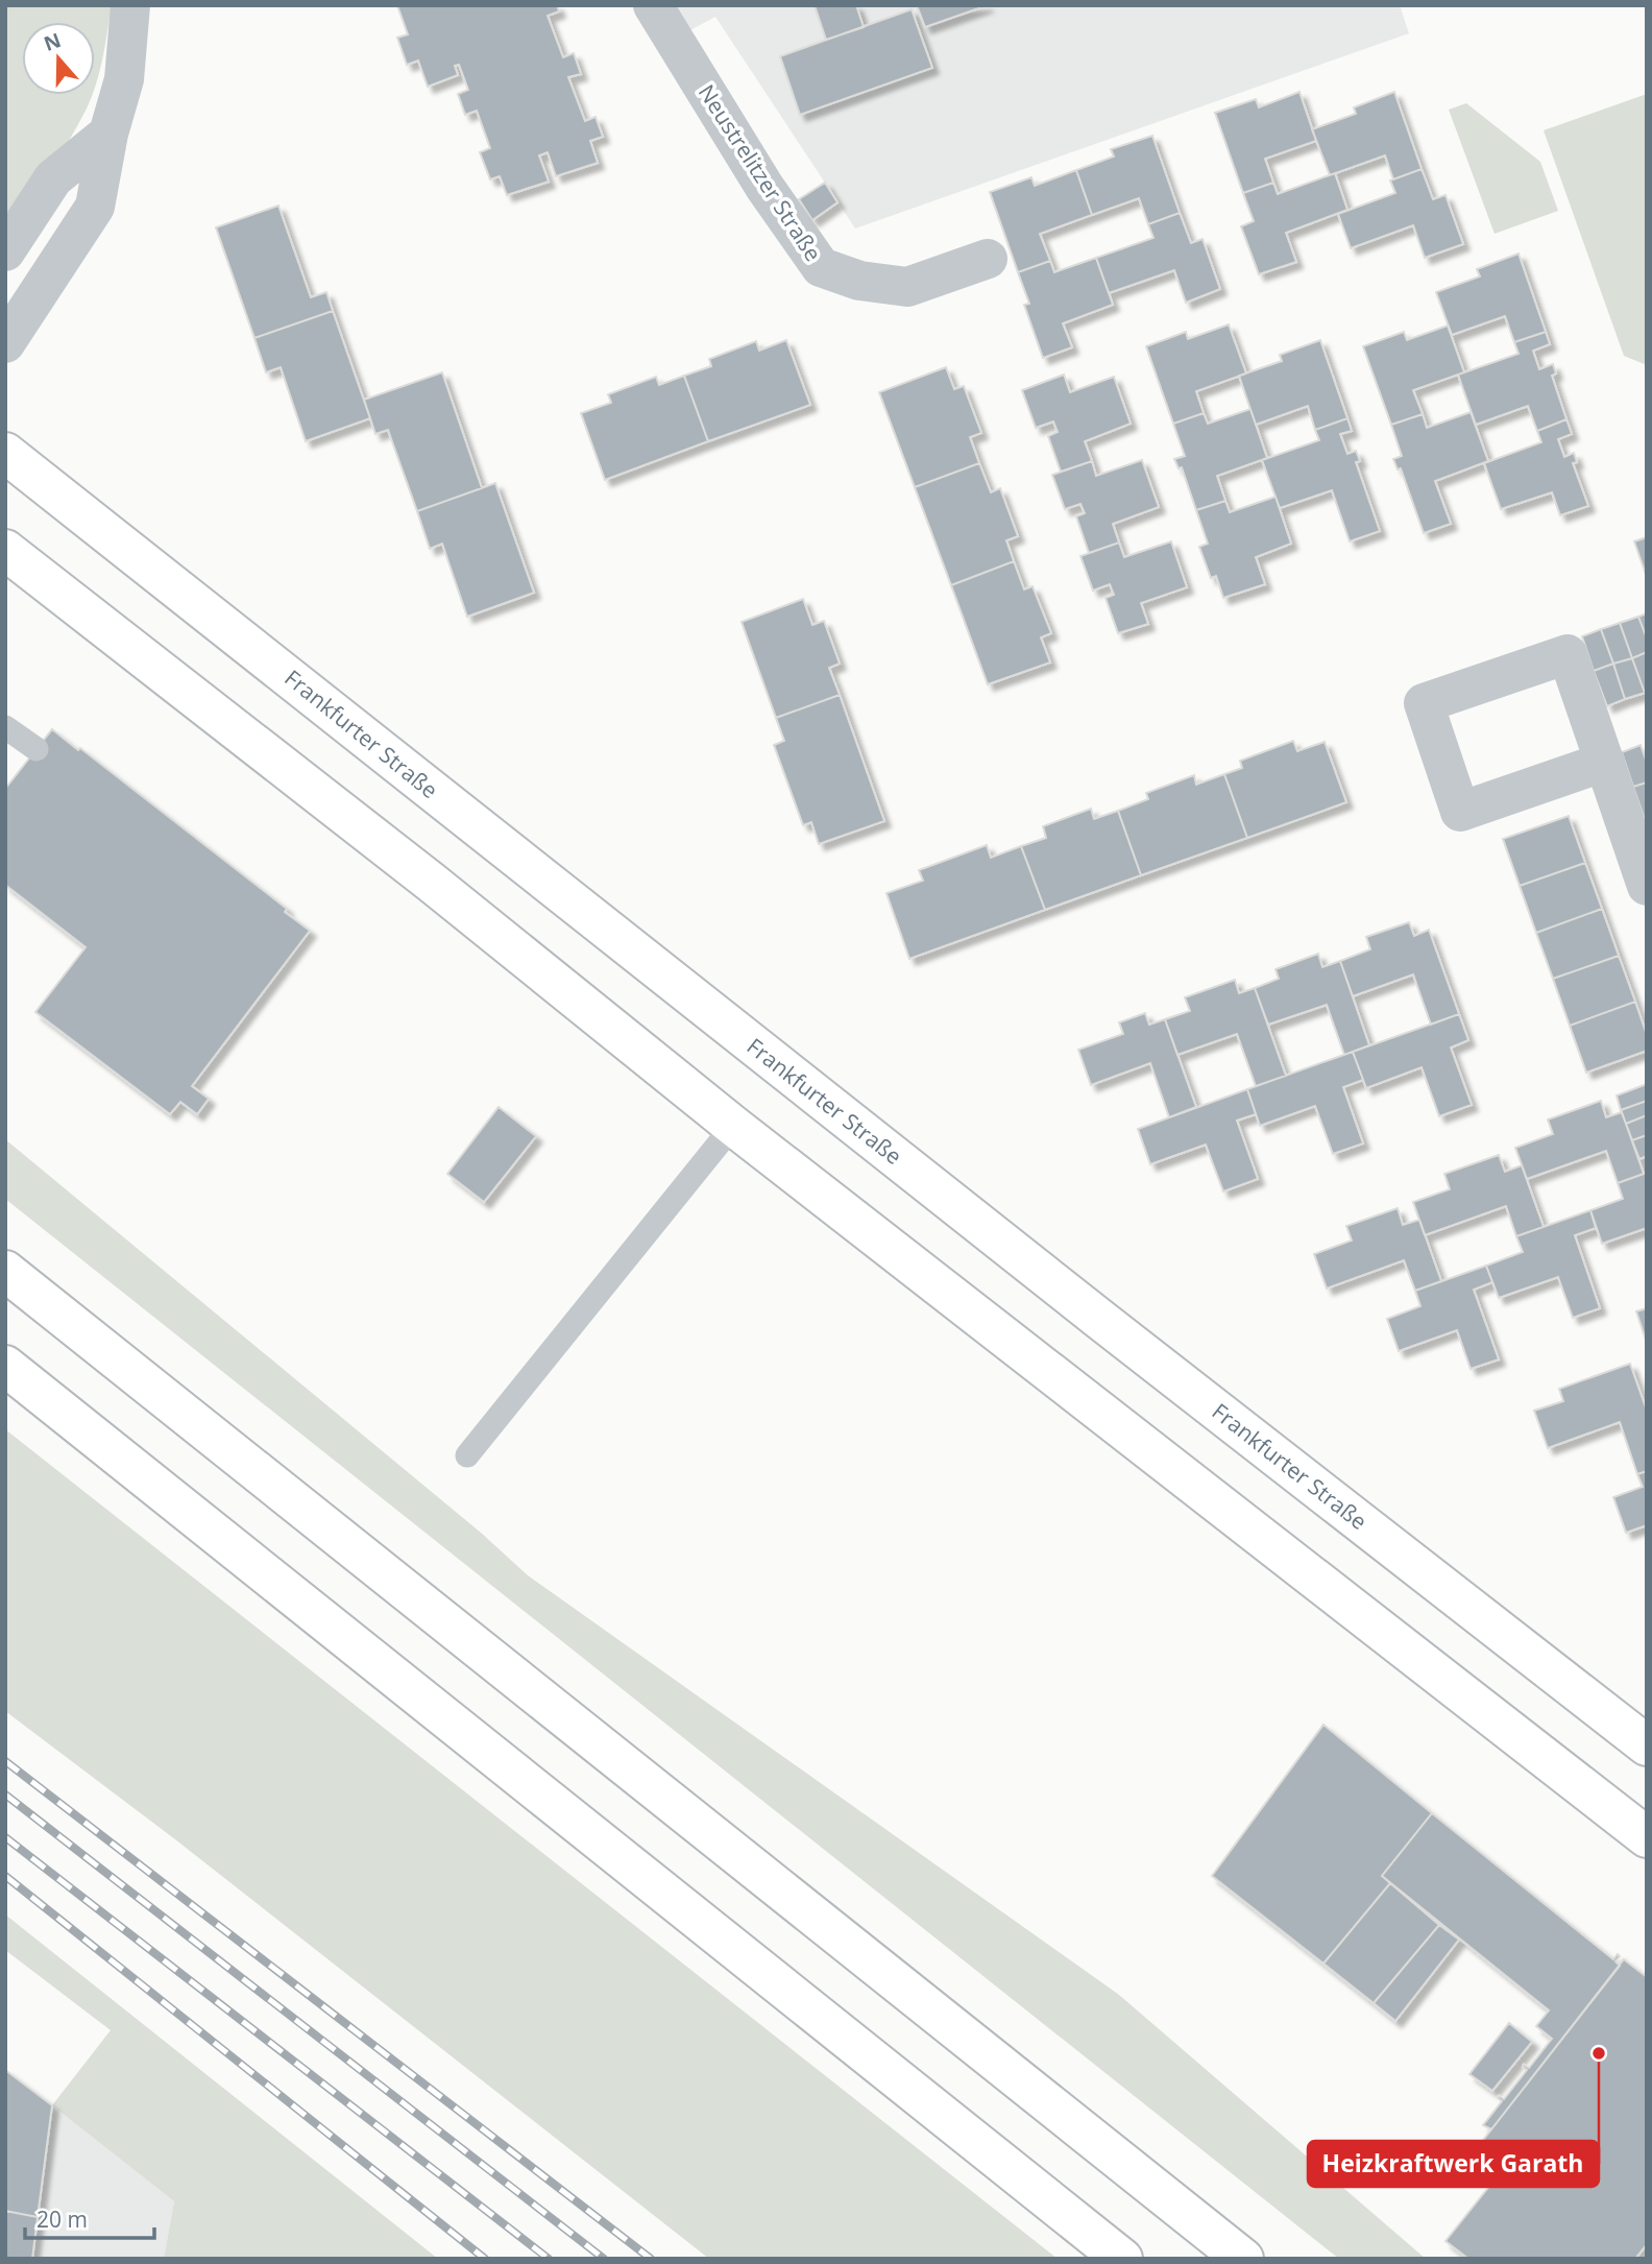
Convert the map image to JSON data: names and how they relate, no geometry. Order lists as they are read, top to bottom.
{
  "streets": {
    "main road": ["Frankfurter Straße"],
    "street": ["Neustrelitzer Straße"]
  },
  "places": ["Heizkraftwerk Garath"],
  "scale_bar": "20 m",
  "north": "top"
}
